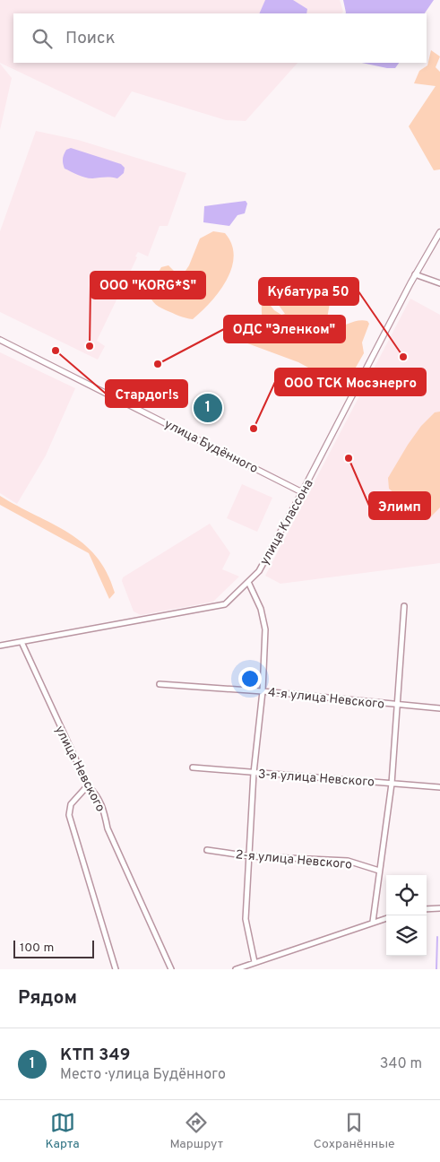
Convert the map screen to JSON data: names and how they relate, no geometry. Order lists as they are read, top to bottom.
{
  "streets": {
    "street": [
      "улица Будённого",
      "улица Классона",
      "4-я улица Невского",
      "улица Невского",
      "3-я улица Невского",
      "2-я улица Невского"
    ]
  },
  "crossings": [
    ["улица Будённого", "улица Классона"],
    ["улица Классона", "улица Невского"]
  ],
  "places": [
    "ООО \"KORG*S\"",
    "Стардог!s",
    "Кубатура 50",
    "ОДС \"Эленком\"",
    "ООО ТСК Мосэнерго",
    "Элимп"
  ],
  "scale_bar": "100 m",
  "page": {
    "search": "Поиск",
    "pins": "1",
    "scale": "100 m",
    "heading": "Рядом",
    "list": [
      {
        "mark": "1",
        "name": "КТП 349",
        "note": "Место · улица Будённого",
        "value": "340 m"
      }
    ],
    "nav": ["Карта", "Маршрут", "Сохранённые"]
  }
}
